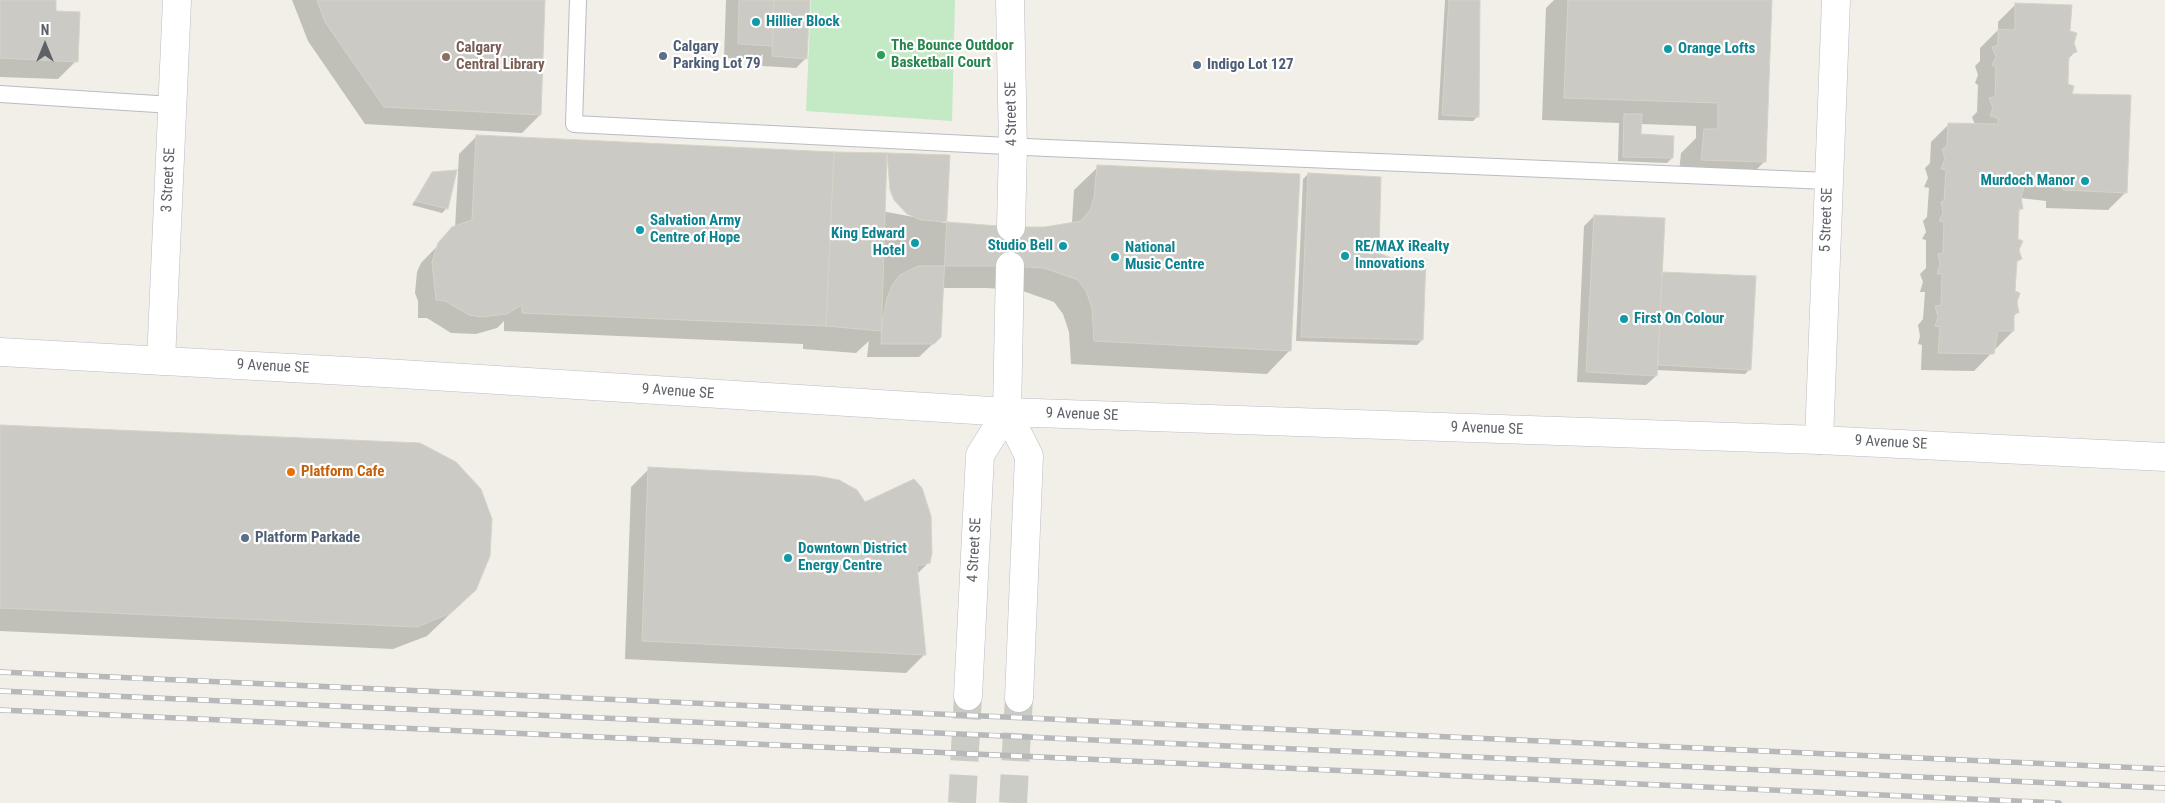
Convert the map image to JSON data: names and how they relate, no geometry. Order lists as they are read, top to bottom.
{
  "streets": {
    "main road": [
      "4 Street SE",
      "3 Street SE",
      "5 Street SE",
      "9 Avenue SE"
    ]
  },
  "crossings": [
    ["4 Street SE", "9 Avenue SE"],
    ["3 Street SE", "9 Avenue SE"],
    ["5 Street SE", "9 Avenue SE"]
  ],
  "places": [
    "Hillier Block",
    "Orange Lofts",
    "The Bounce Outdoor Basketball Court",
    "Calgary Parking Lot 79",
    "Calgary Central Library",
    "Indigo Lot 127",
    "Murdoch Manor",
    "Salvation Army Centre of Hope",
    "King Edward Hotel",
    "Studio Bell",
    "RE/MAX iRealty Innovations",
    "National Music Centre",
    "First On Colour",
    "Platform Cafe",
    "Platform Parkade",
    "Downtown District Energy Centre"
  ],
  "north": "top"
}
